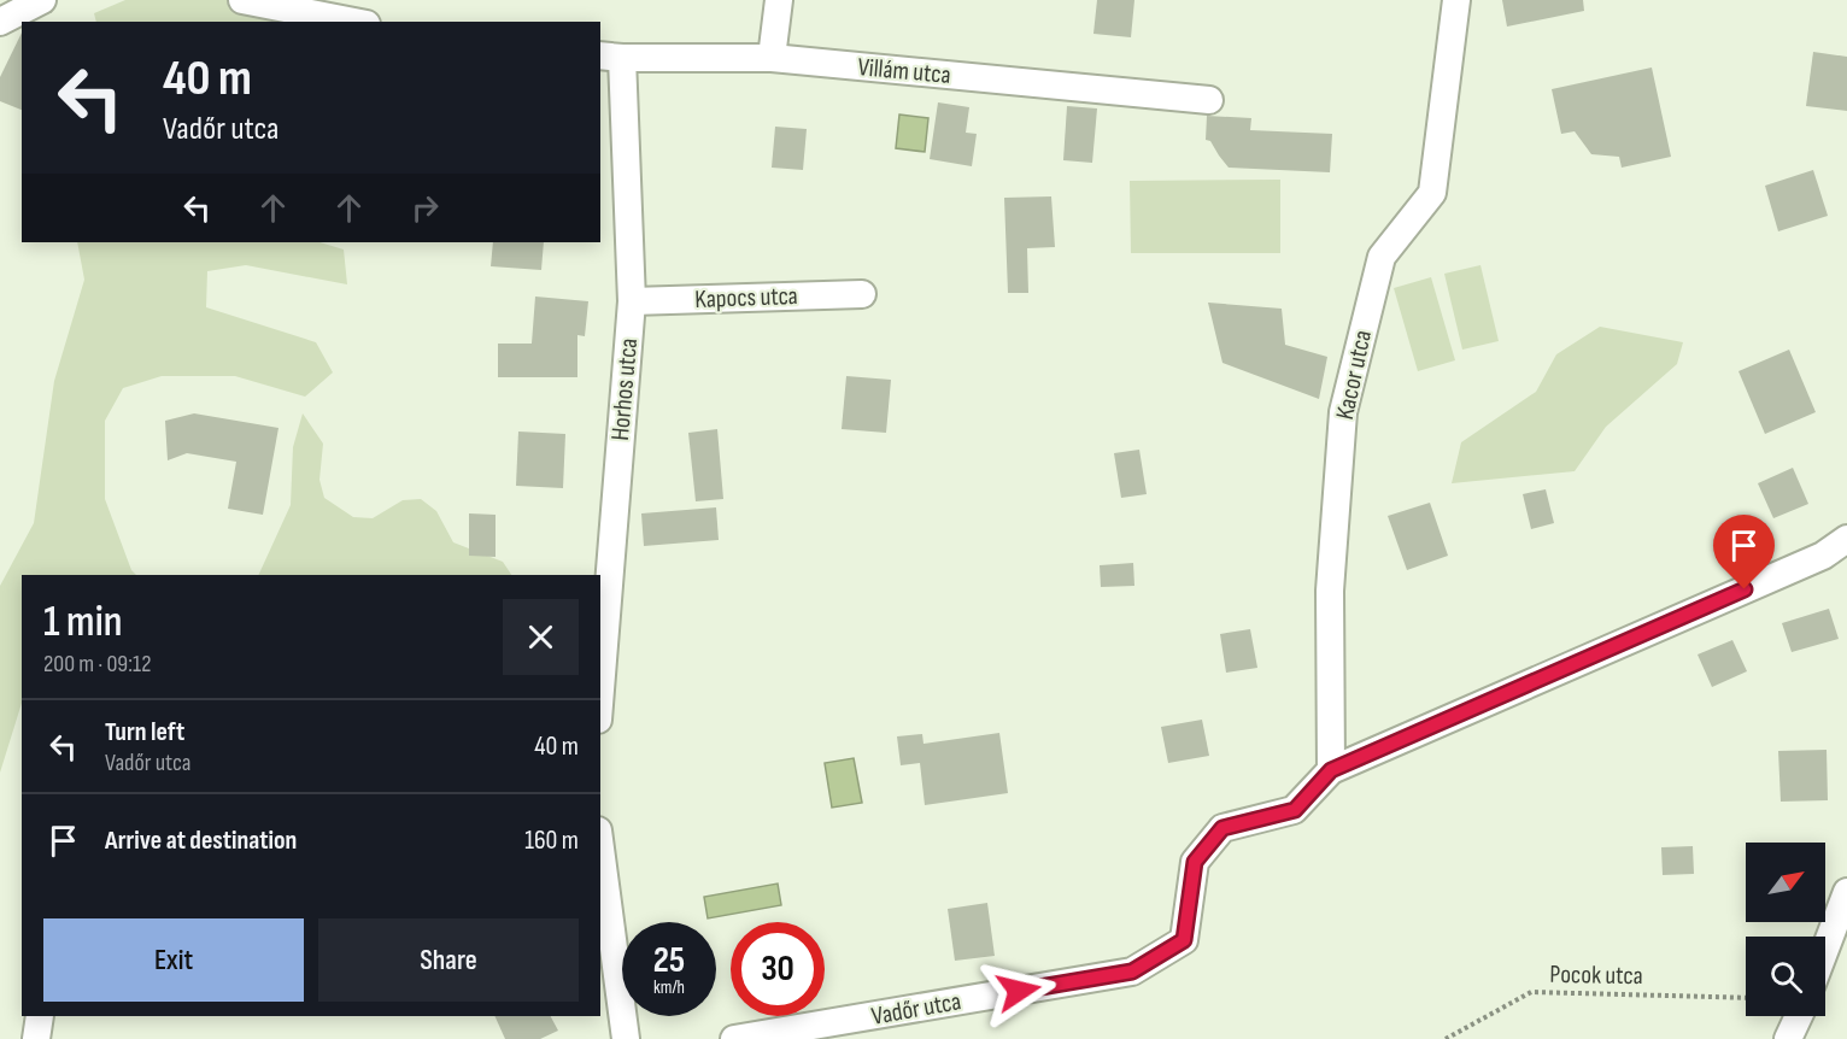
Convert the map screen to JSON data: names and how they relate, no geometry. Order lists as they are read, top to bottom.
{
  "streets": {
    "street": [
      "Villám utca",
      "Kapocs utca",
      "Kacor utca",
      "Horhos utca",
      "Vadőr utca"
    ],
    "path": ["Pocok utca"]
  },
  "crossings": [
    ["Villám utca", "Horhos utca"],
    ["Kapocs utca", "Horhos utca"],
    ["Kacor utca", "Vadőr utca"]
  ],
  "north": "top right",
  "page": {
    "turn": ["40 m", "Vadőr utca"],
    "heading": ["1 min", "200 m · 09:12"],
    "list": [
      {
        "name": "Turn left",
        "note": "Vadőr utca",
        "value": "40 m"
      },
      {
        "name": "Arrive at destination",
        "value": "160 m"
      }
    ],
    "buttons": ["Exit", "Share"],
    "speed": "25 km/h",
    "limit": "30"
  }
}
